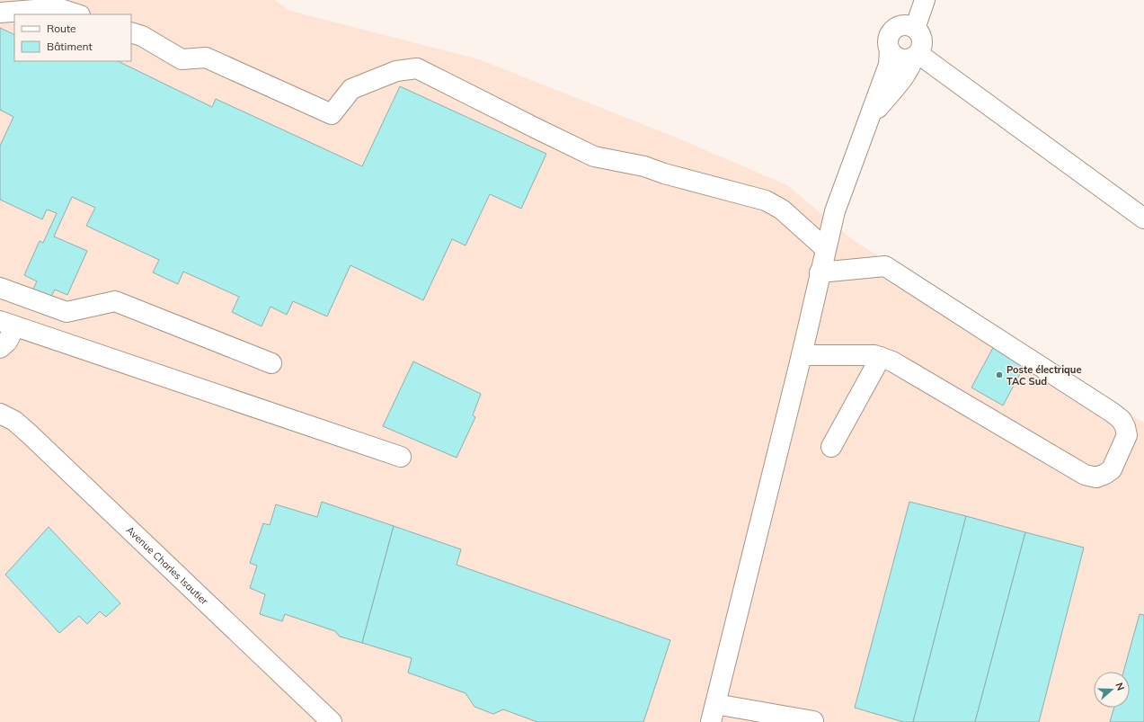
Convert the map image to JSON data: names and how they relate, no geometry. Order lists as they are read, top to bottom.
{
  "streets": {
    "street": ["Avenue Charles Isautier"]
  },
  "places": ["Poste électrique TAC Sud"],
  "legend": ["Route", "Bâtiment"],
  "north": "right"
}
